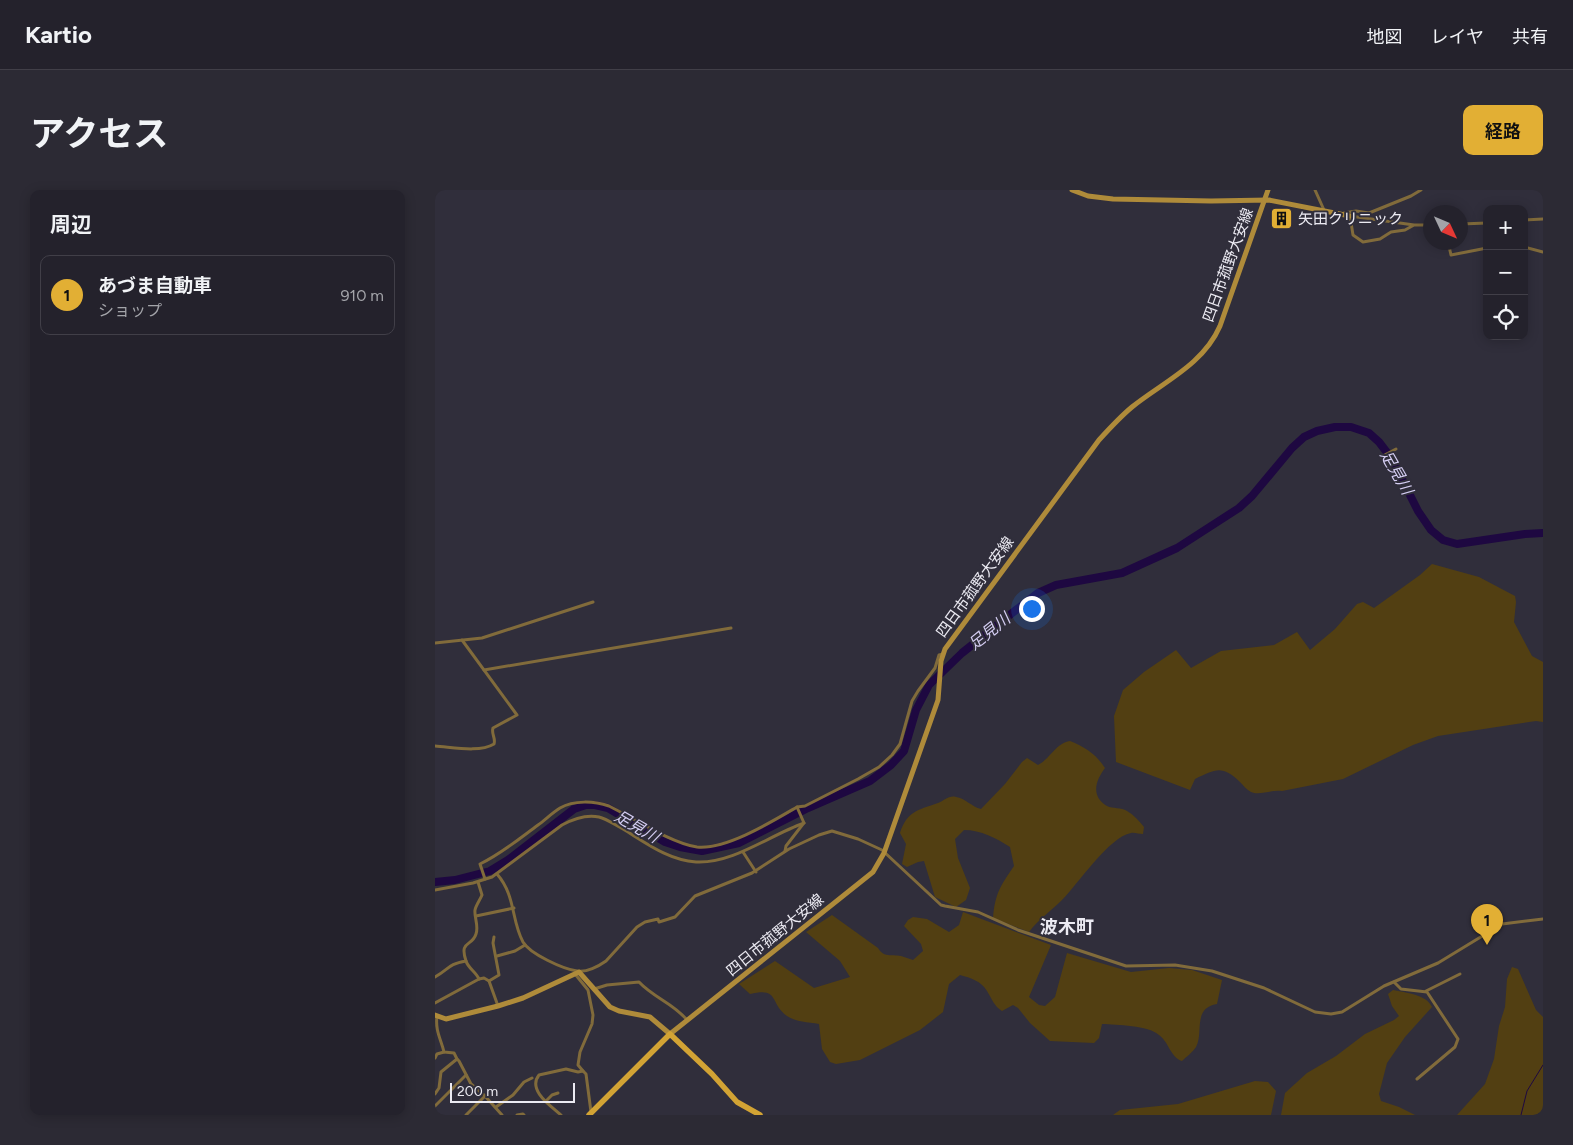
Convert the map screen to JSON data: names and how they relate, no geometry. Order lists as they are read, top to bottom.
{
  "streets": {
    "main road": ["四日市菰野大安線"]
  },
  "districts": ["波木町"],
  "water": ["足見川"],
  "places": {
    "building": ["矢田クリニック"]
  },
  "scale_bar": "200 m",
  "north": "bottom right",
  "page": {
    "header": "Kartio",
    "nav": ["地図", "レイヤ", "共有"],
    "title": "アクセス",
    "buttons": "経路",
    "heading": "周辺",
    "map_buttons": ["+", "−"],
    "list": [
      {
        "mark": "1",
        "name": "あづま自動車",
        "note": "ショップ",
        "value": "910 m"
      }
    ],
    "pins": "1",
    "scale": "200 m"
  }
}
